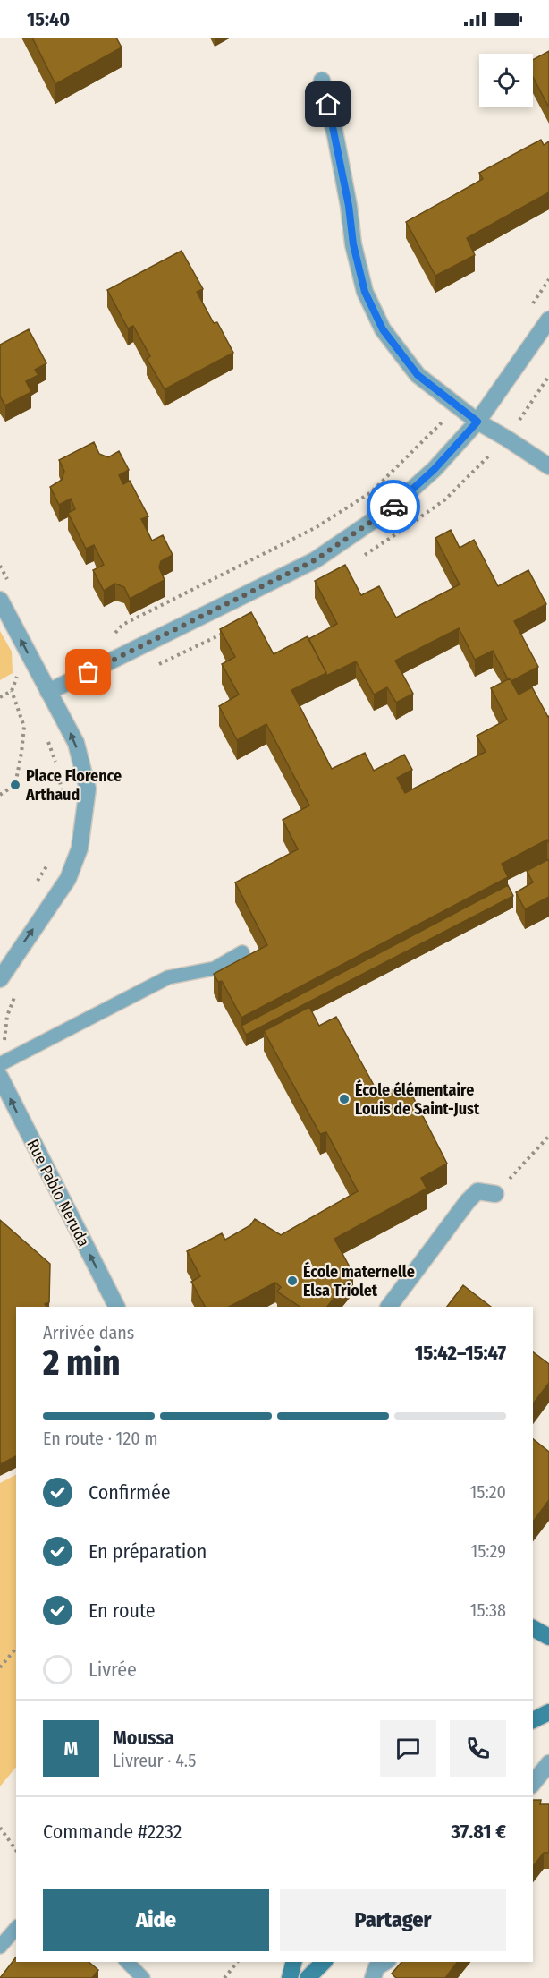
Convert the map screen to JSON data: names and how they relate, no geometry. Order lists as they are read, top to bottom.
{
  "streets": {
    "street": ["Rue Pablo Neruda"]
  },
  "one_way": ["Rue Pablo Neruda"],
  "places": ["Place Florence Arthaud", "École élémentaire Louis de Saint-Just", "École maternelle Elsa Triolet"],
  "page": {
    "status": "15:40",
    "heading": ["2 min", "Arrivée dans", "15:42–15:47"],
    "panel": [
      "Moussa",
      "Livreur · 4.5",
      "Commande #2232",
      "37.81 €"
    ],
    "bar": "En route · 120 m",
    "list": [
      ["Confirmée", "15:20"],
      ["En préparation", "15:29"],
      ["En route", "15:38"],
      "Livrée"
    ],
    "round": "M",
    "buttons": ["Aide", "Partager"]
  }
}
